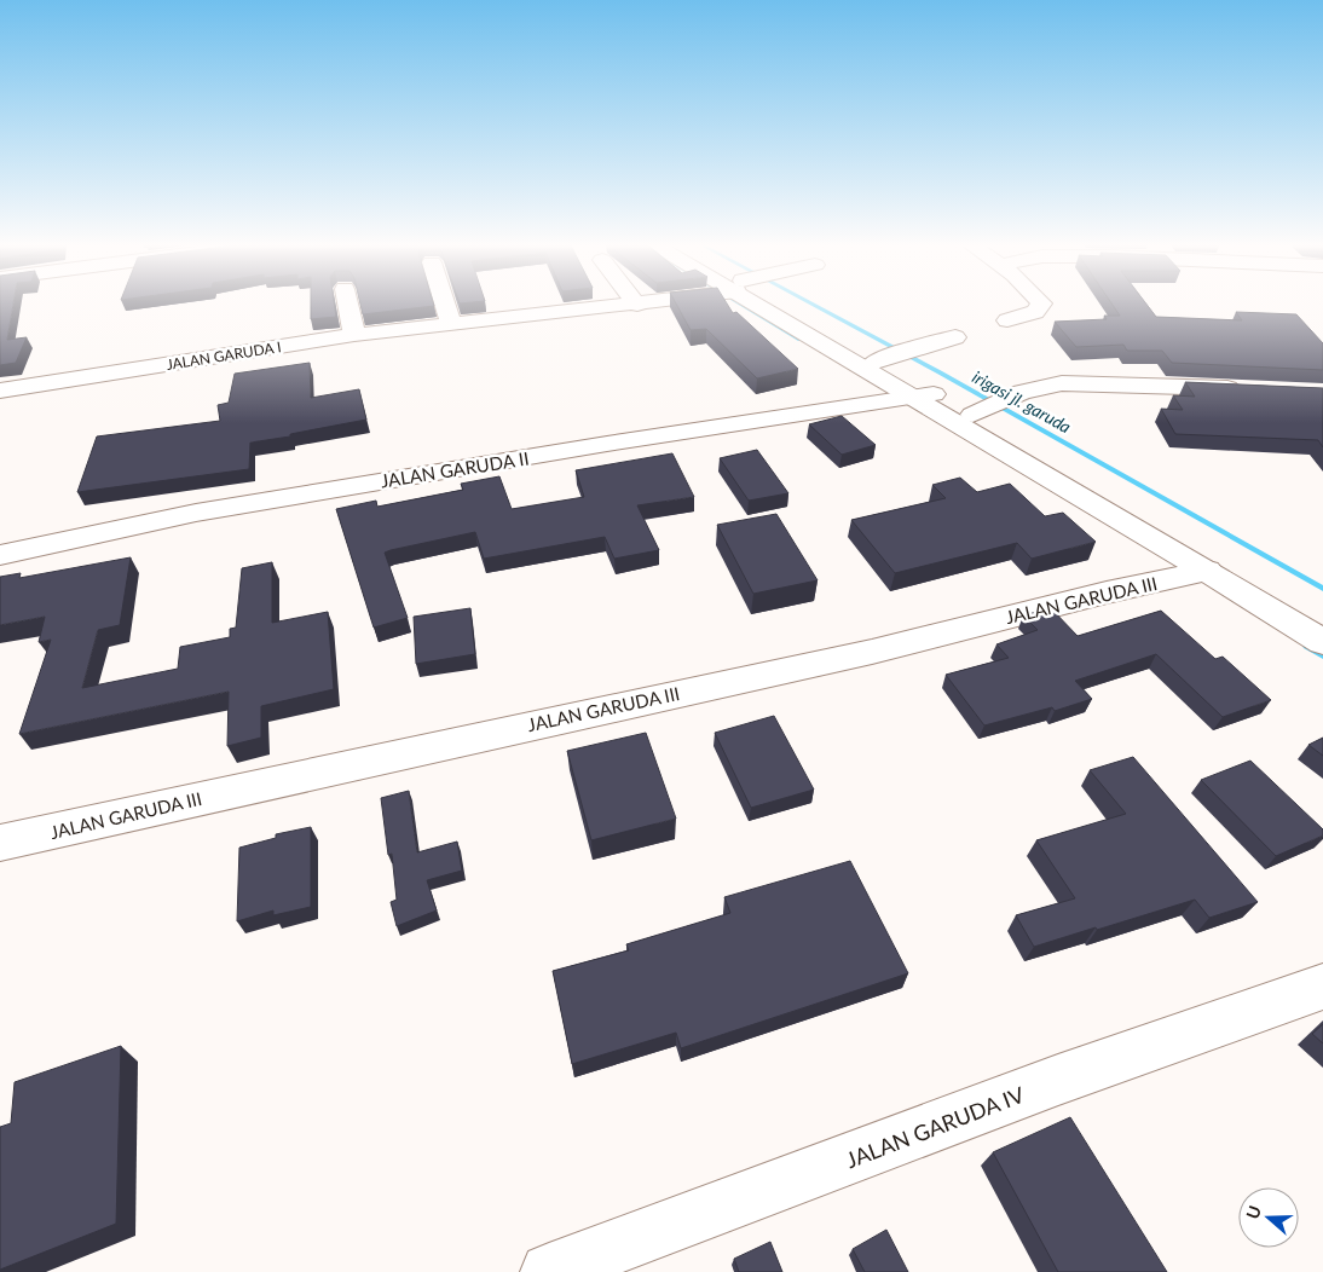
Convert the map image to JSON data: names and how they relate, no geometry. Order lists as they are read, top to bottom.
{
  "streets": {
    "street": [
      "JALAN GARUDA I",
      "JALAN GARUDA II",
      "JALAN GARUDA III",
      "JALAN GARUDA IV"
    ]
  },
  "water": ["irigasi jl. garuda"],
  "north": "left"
}
